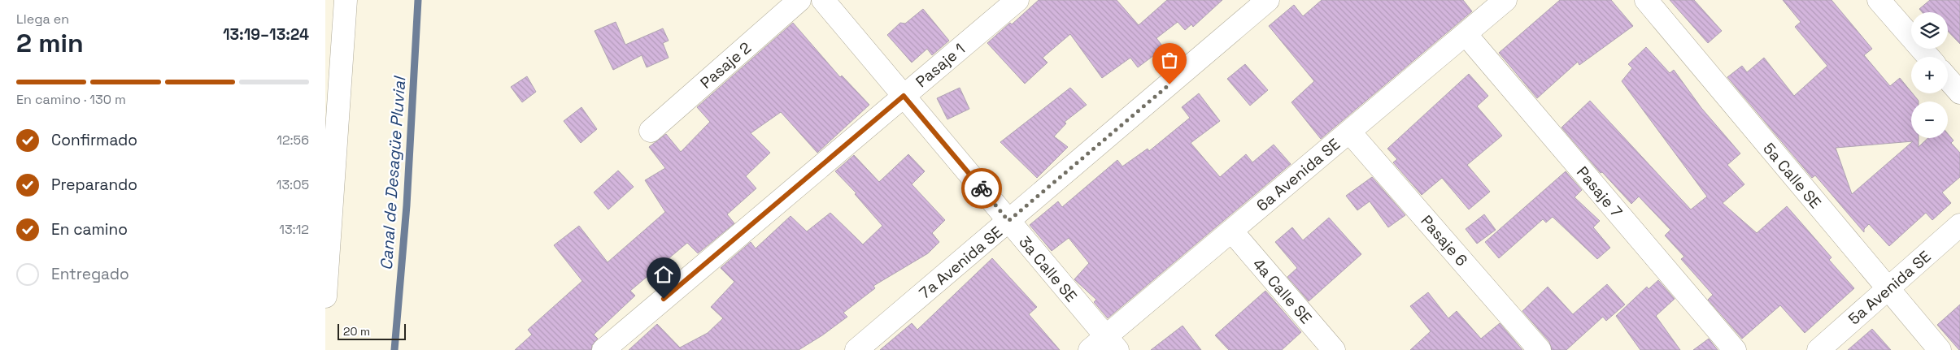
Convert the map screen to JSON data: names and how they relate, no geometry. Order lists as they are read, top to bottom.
{
  "streets": {
    "street": [
      "Pasaje 2",
      "Pasaje 1",
      "6a Avenida SE",
      "5a Calle SE",
      "Pasaje 7",
      "Pasaje 6",
      "7a Avenida SE",
      "3a Calle SE",
      "5a Avenida SE",
      "4a Calle SE"
    ]
  },
  "crossings": [
    ["Pasaje 1", "3a Calle SE"],
    ["6a Avenida SE", "Pasaje 7"],
    ["6a Avenida SE", "Pasaje 6"],
    ["6a Avenida SE", "3a Calle SE"],
    ["6a Avenida SE", "4a Calle SE"],
    ["5a Calle SE", "5a Avenida SE"],
    ["7a Avenida SE", "3a Calle SE"]
  ],
  "water": ["Canal de Desagüe Pluvial"],
  "scale_bar": "20 m",
  "page": {
    "heading": ["2 min", "Llega en", "13:19–13:24"],
    "map_buttons": ["+", "−"],
    "bar": "En camino · 130 m",
    "list": [
      ["Confirmado", "12:56"],
      ["Preparando", "13:05"],
      ["En camino", "13:12"],
      "Entregado"
    ],
    "scale": "20 m"
  }
}
